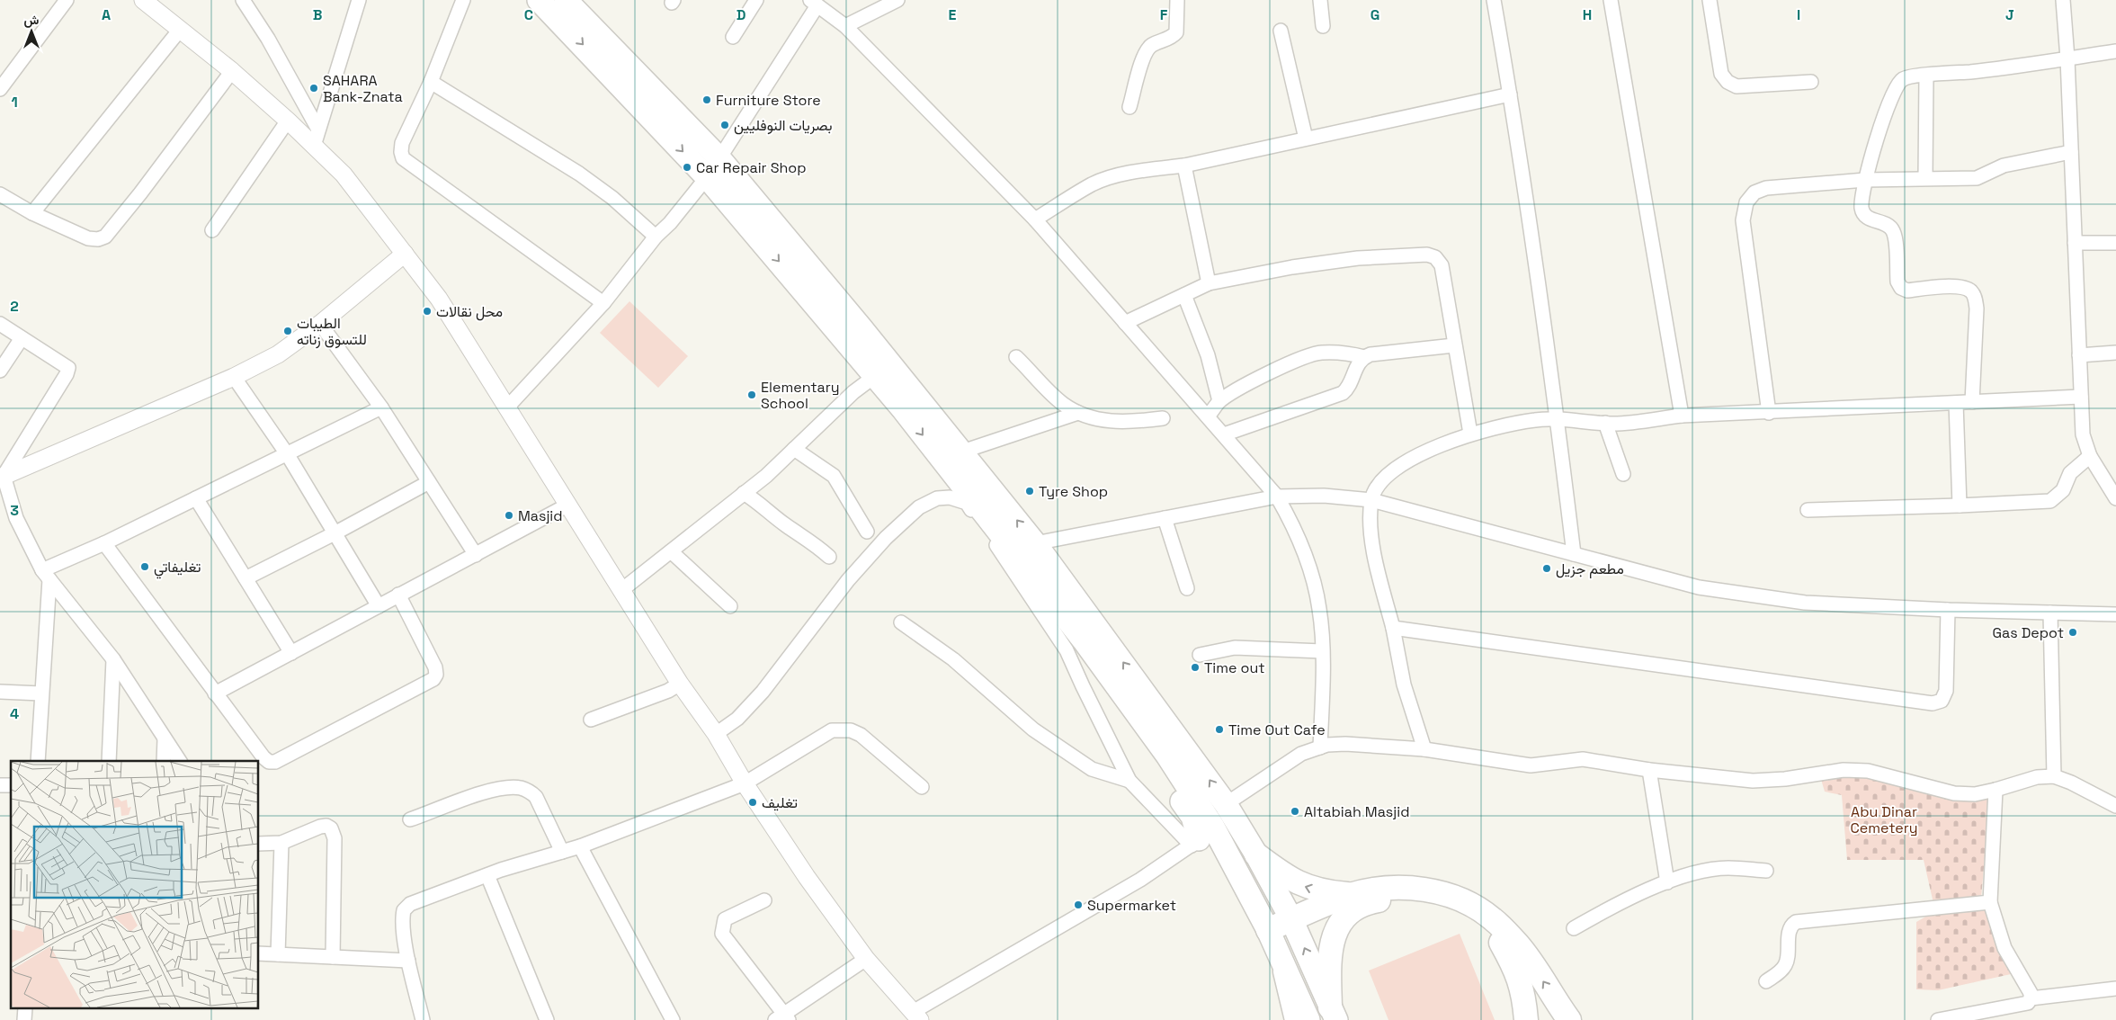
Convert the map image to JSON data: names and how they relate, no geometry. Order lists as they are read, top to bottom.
{
  "parks": ["Abu Dinar Cemetery"],
  "places": [
    "SAHARA Bank-Znata",
    "Furniture Store",
    "بصريات النوفليين",
    "Car Repair Shop",
    "محل نقالات",
    "الطيبات للتسوق زناته",
    "Elementary School",
    "Tyre Shop",
    "Masjid",
    "تغليفاتي",
    "مطعم جزيل",
    "Gas Depot",
    "Time out",
    "Time Out Cafe",
    "تغليف",
    "Altabiah Masjid",
    "Supermarket"
  ],
  "north": "top",
  "grid": {
    "columns": [
      "A",
      "B",
      "C",
      "D",
      "E",
      "F",
      "G",
      "H",
      "I",
      "J"
    ],
    "rows": [
      "1",
      "2",
      "3",
      "4"
    ]
  }
}
